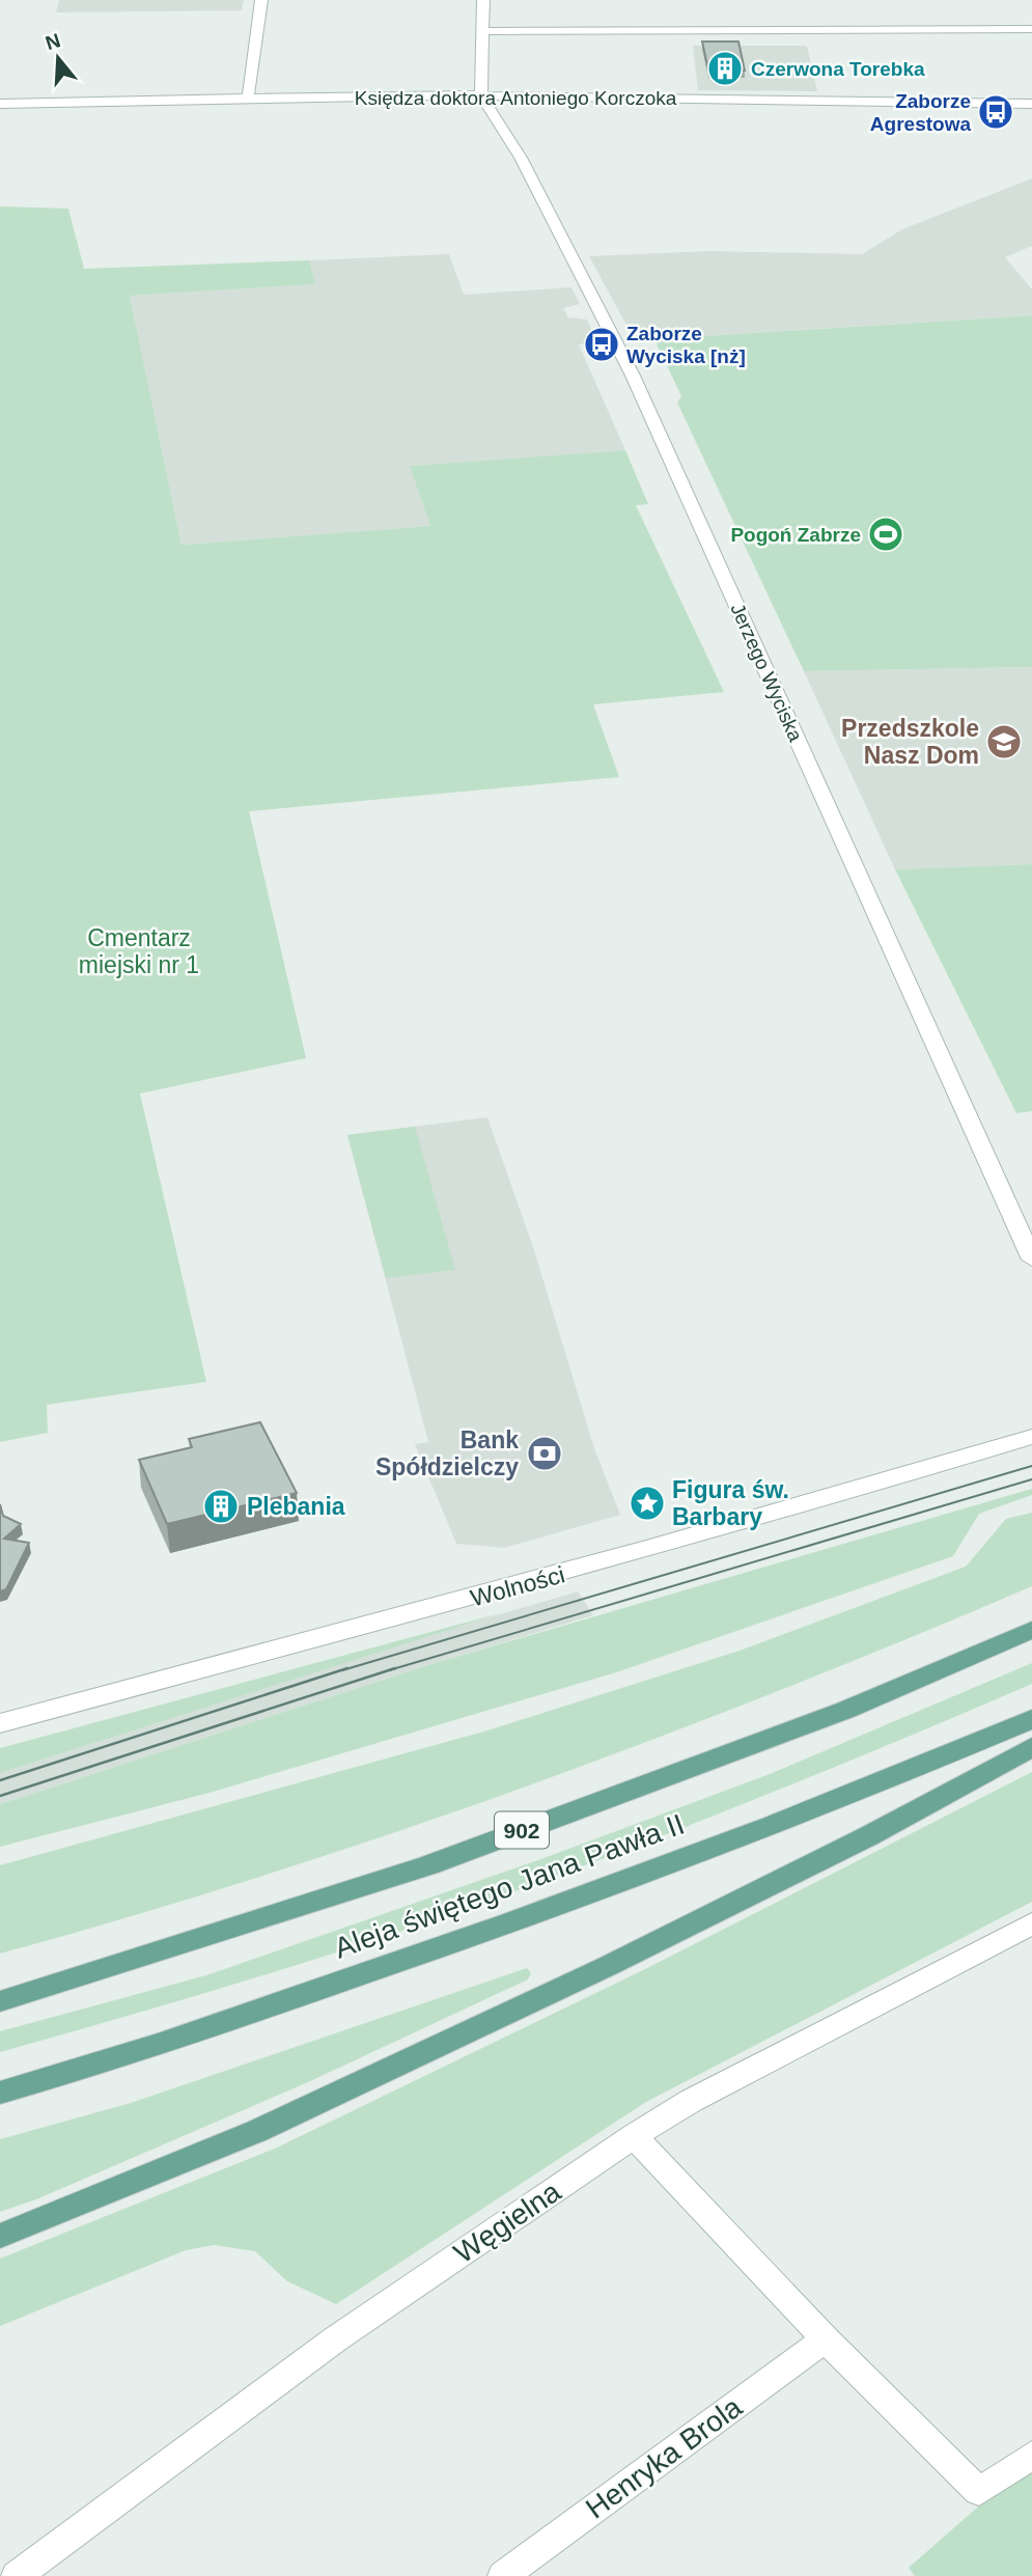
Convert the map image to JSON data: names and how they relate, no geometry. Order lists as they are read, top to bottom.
{
  "streets": {
    "main road": ["902", "Aleja świętego Jana Pawła II"],
    "street": [
      "Księdza doktora Antoniego Korczoka",
      "Jerzego Wyciska",
      "Wolności",
      "Węgielna",
      "Henryka Brola"
    ]
  },
  "crossings": [
    ["Księdza doktora Antoniego Korczoka", "Jerzego Wyciska"]
  ],
  "parks": ["Cmentarz miejski nr 1"],
  "places": {
    "building": ["Czerwona Torebka", "Plebania"],
    "bus stop": ["Zaborze Agrestowa", "Zaborze Wyciska [nż]"],
    "sports": ["Pogoń Zabrze"],
    "school or university": ["Przedszkole Nasz Dom"],
    "bank": ["Bank Spółdzielczy"],
    "place": ["Figura św. Barbary"]
  },
  "north": "top"
}
